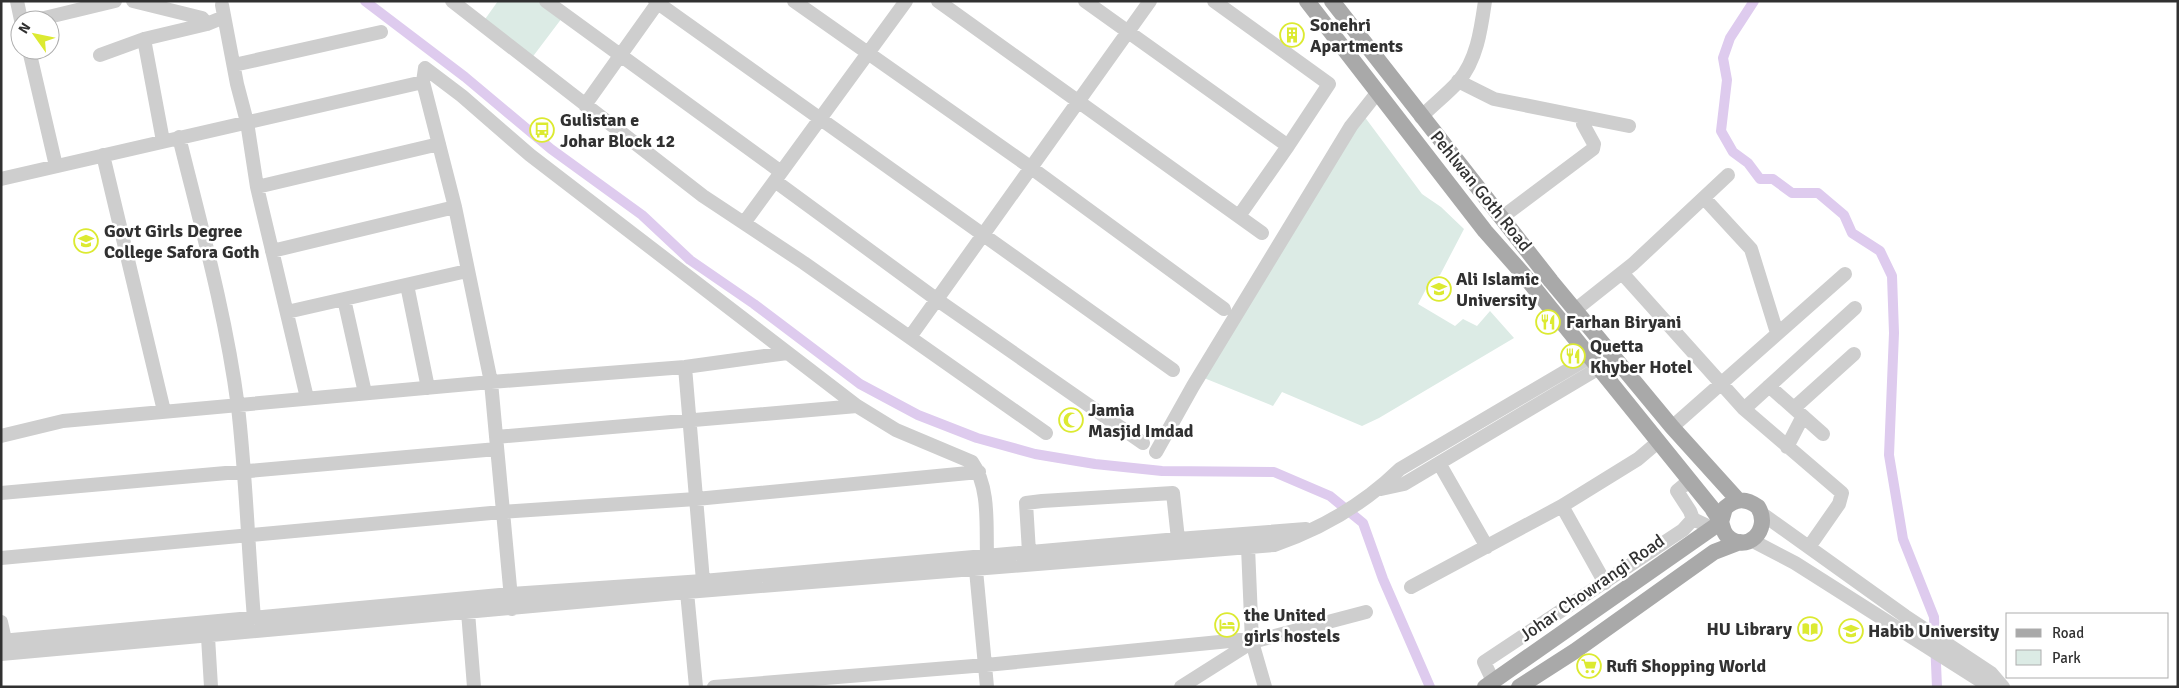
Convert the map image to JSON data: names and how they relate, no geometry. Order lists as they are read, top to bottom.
{
  "streets": {
    "main road": ["Pehlwan Goth Road", "Johar Chowrangi Road"]
  },
  "crossings": [
    ["Pehlwan Goth Road", "Johar Chowrangi Road"]
  ],
  "places": {
    "building": ["Sonehri Apartments"],
    "bus stop": ["Gulistan e Johar Block 12"],
    "school or university": ["Govt Girls Degree College Safora Goth", "Ali Islamic University", "Habib University"],
    "restaurant": ["Farhan Biryani", "Quetta Khyber Hotel"],
    "mosque": ["Jamia Masjid Imdad"],
    "hotel": ["the United girls hostels"],
    "library": ["HU Library"],
    "supermarket": ["Rufi Shopping World"]
  },
  "legend": ["Road", "Park"],
  "north": "top left"
}
